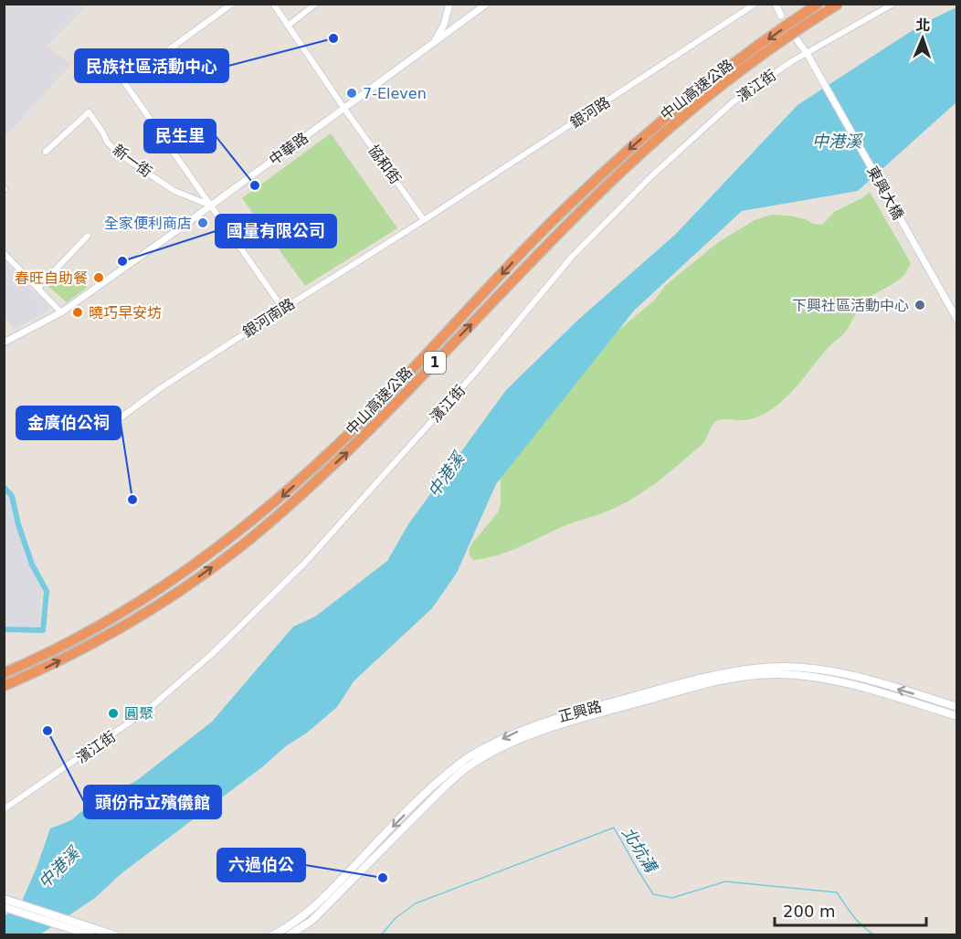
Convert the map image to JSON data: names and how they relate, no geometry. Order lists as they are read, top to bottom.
{
  "streets": {
    "highway": ["中山高速公路", "1"],
    "main road": ["正興路"],
    "street": [
      "濱江街",
      "銀河路",
      "中華路",
      "新一街",
      "協和街",
      "東興大橋",
      "銀河南路"
    ]
  },
  "crossings": [
    ["濱江街", "東興大橋"],
    ["銀河路", "協和街"],
    ["銀河路", "銀河南路"],
    ["中華路", "新一街"],
    ["中華路", "協和街"],
    ["協和街", "銀河南路"]
  ],
  "water": ["中港溪", "北坑溝"],
  "places": [
    "民族社區活動中心",
    "7-Eleven",
    "民生里",
    "全家便利商店",
    "國量有限公司",
    "春旺自助餐",
    "下興社區活動中心",
    "曉巧早安坊",
    "金廣伯公祠",
    "圓聚",
    "頭份市立殯儀館",
    "六過伯公"
  ],
  "scale_bar": "200 m",
  "north": "top"
}
